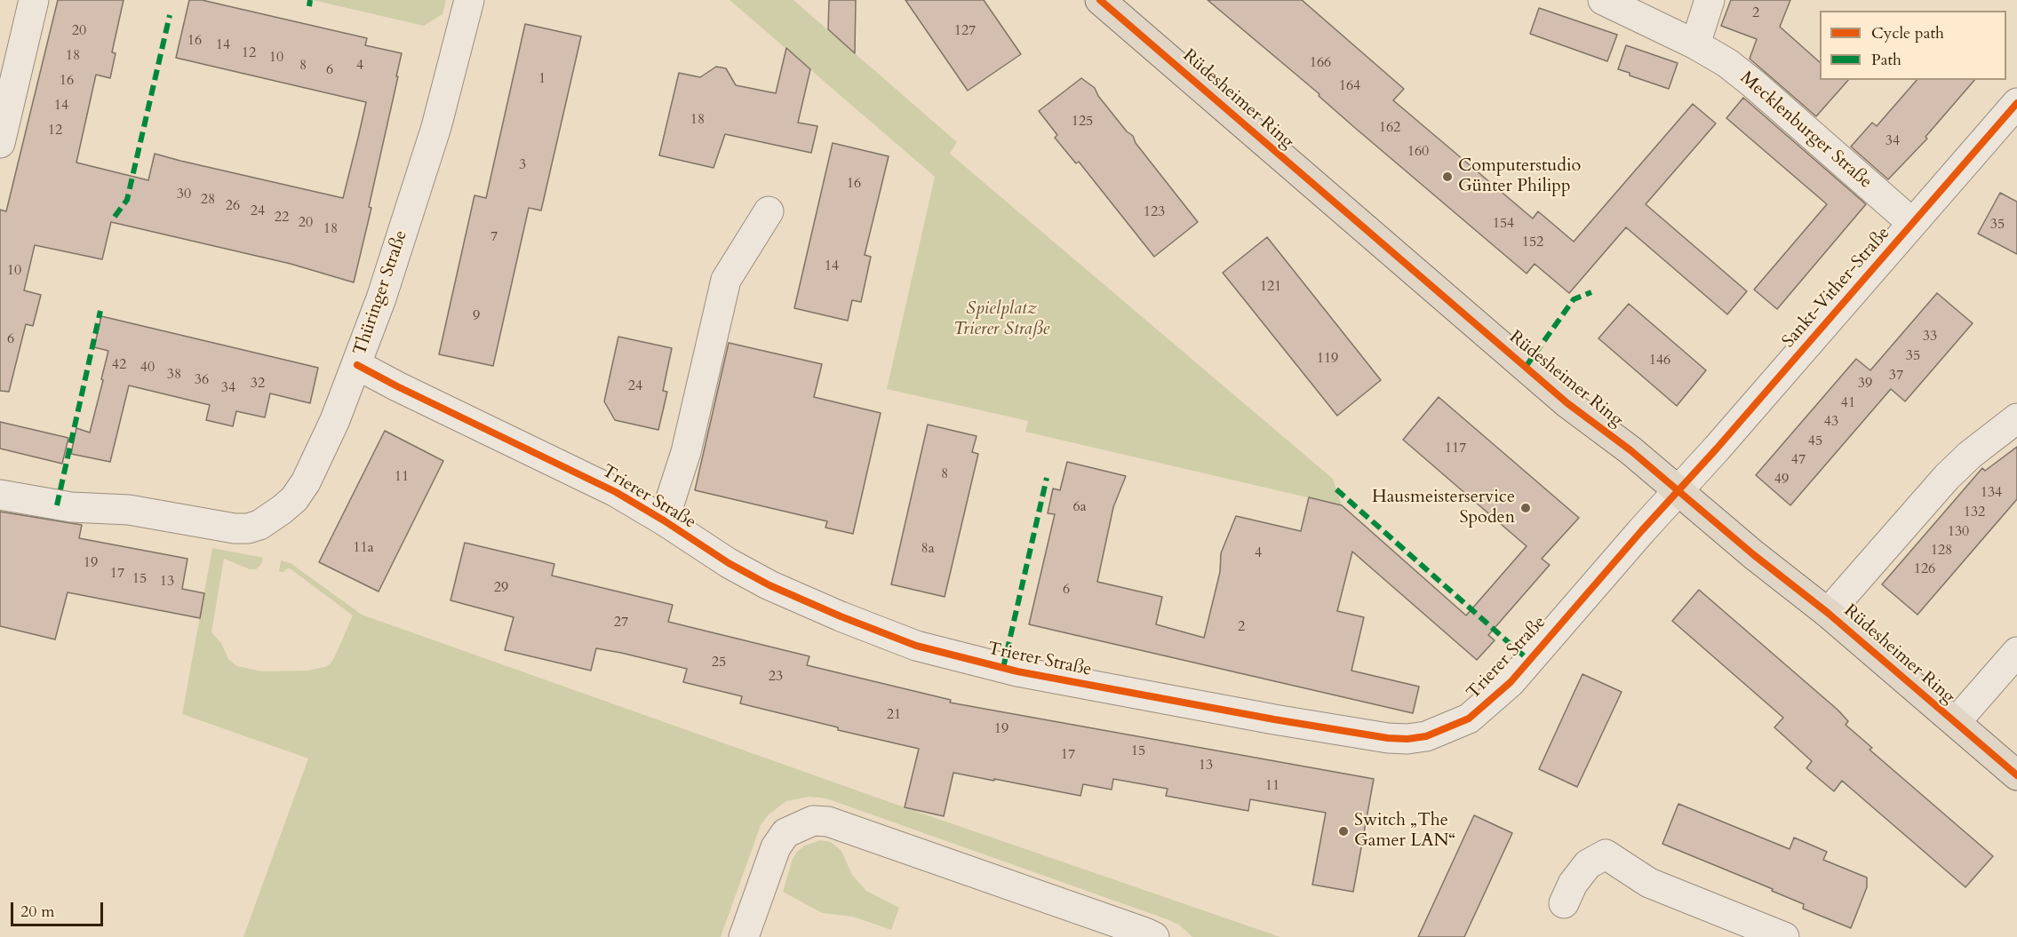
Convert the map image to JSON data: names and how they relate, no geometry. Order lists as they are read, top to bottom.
{
  "streets": {
    "main road": ["Rüdesheimer Ring"],
    "street": [
      "Mecklenburger Straße",
      "Sankt-Vither-Straße",
      "Thüringer Straße",
      "Trierer Straße"
    ]
  },
  "crossings": [
    ["Rüdesheimer Ring", "Sankt-Vither-Straße"],
    ["Rüdesheimer Ring", "Trierer Straße"],
    ["Mecklenburger Straße", "Sankt-Vither-Straße"],
    ["Sankt-Vither-Straße", "Trierer Straße"],
    ["Thüringer Straße", "Trierer Straße"]
  ],
  "parks": ["Spielplatz Trierer Straße"],
  "places": ["Computerstudio Günter Philipp", "Hausmeisterservice Spoden", "Switch „The Gamer LAN“"],
  "house_numbers": [
    "2",
    "20",
    "127",
    "16",
    "14",
    "12",
    "18",
    "10",
    "166",
    "8",
    "4",
    "6",
    "1",
    "16",
    "164",
    "14",
    "18",
    "125",
    "162",
    "12",
    "34",
    "160",
    "3",
    "16",
    "30",
    "28",
    "26",
    "24",
    "123",
    "22",
    "20",
    "154",
    "35",
    "18",
    "7",
    "152",
    "14",
    "10",
    "121",
    "9",
    "33",
    "6",
    "35",
    "119",
    "146",
    "42",
    "40",
    "38",
    "37",
    "36",
    "32",
    "39",
    "24",
    "34",
    "41",
    "43",
    "45",
    "117",
    "47",
    "8",
    "11",
    "49",
    "134",
    "6a",
    "132",
    "130",
    "11a",
    "8a",
    "128",
    "4",
    "19",
    "126",
    "17",
    "15",
    "13",
    "29",
    "6",
    "27",
    "2",
    "25",
    "23",
    "21",
    "19",
    "15",
    "17",
    "13",
    "11"
  ],
  "legend": ["Cycle path", "Path"],
  "scale_bar": "20 m"
}
